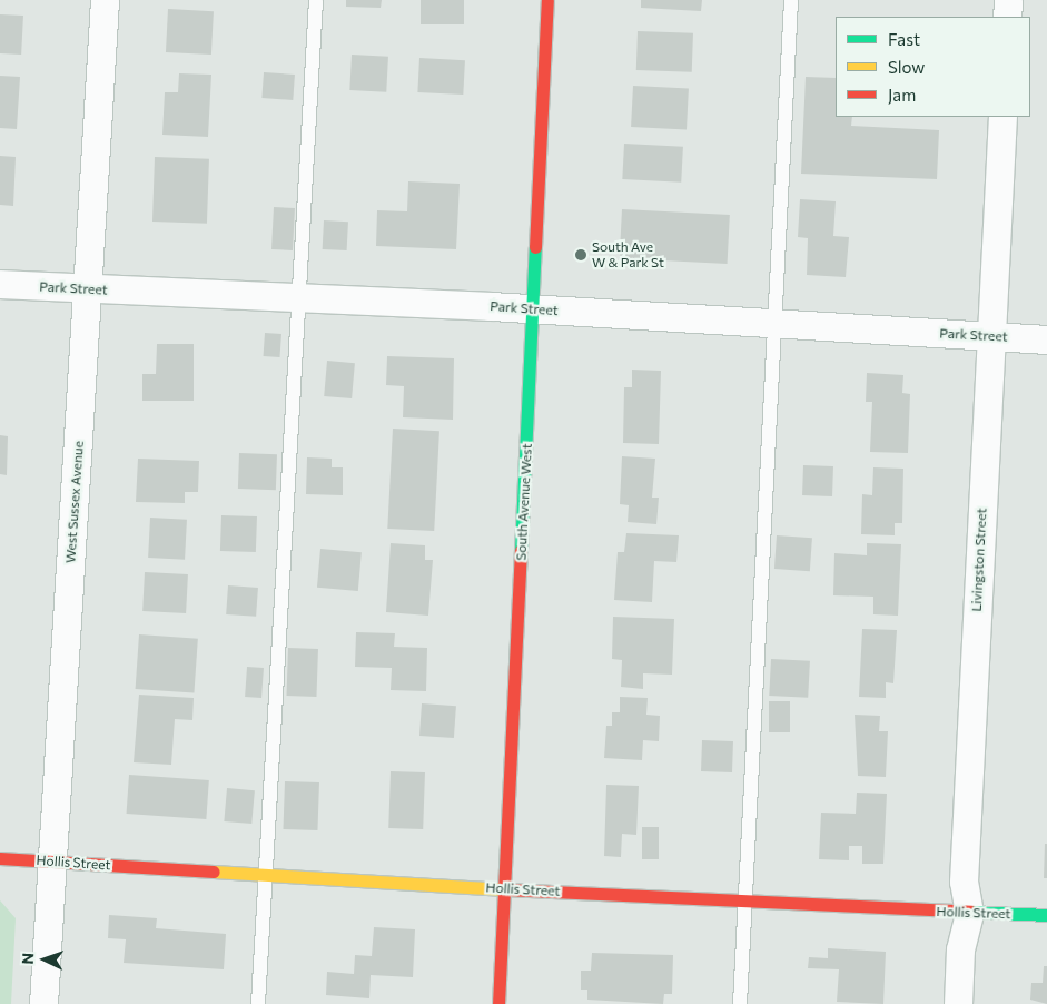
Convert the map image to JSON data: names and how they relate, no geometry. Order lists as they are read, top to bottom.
{
  "streets": {
    "street": [
      "Park Street",
      "West Sussex Avenue",
      "South Avenue West",
      "Livingston Street",
      "Hollis Street"
    ]
  },
  "crossings": [
    ["Park Street", "West Sussex Avenue"],
    ["Park Street", "South Avenue West"],
    ["Park Street", "Livingston Street"],
    ["West Sussex Avenue", "Hollis Street"],
    ["South Avenue West", "Hollis Street"],
    ["Livingston Street", "Hollis Street"]
  ],
  "places": ["South Ave W & Park St"],
  "legend": ["Fast", "Slow", "Jam"],
  "north": "left"
}
